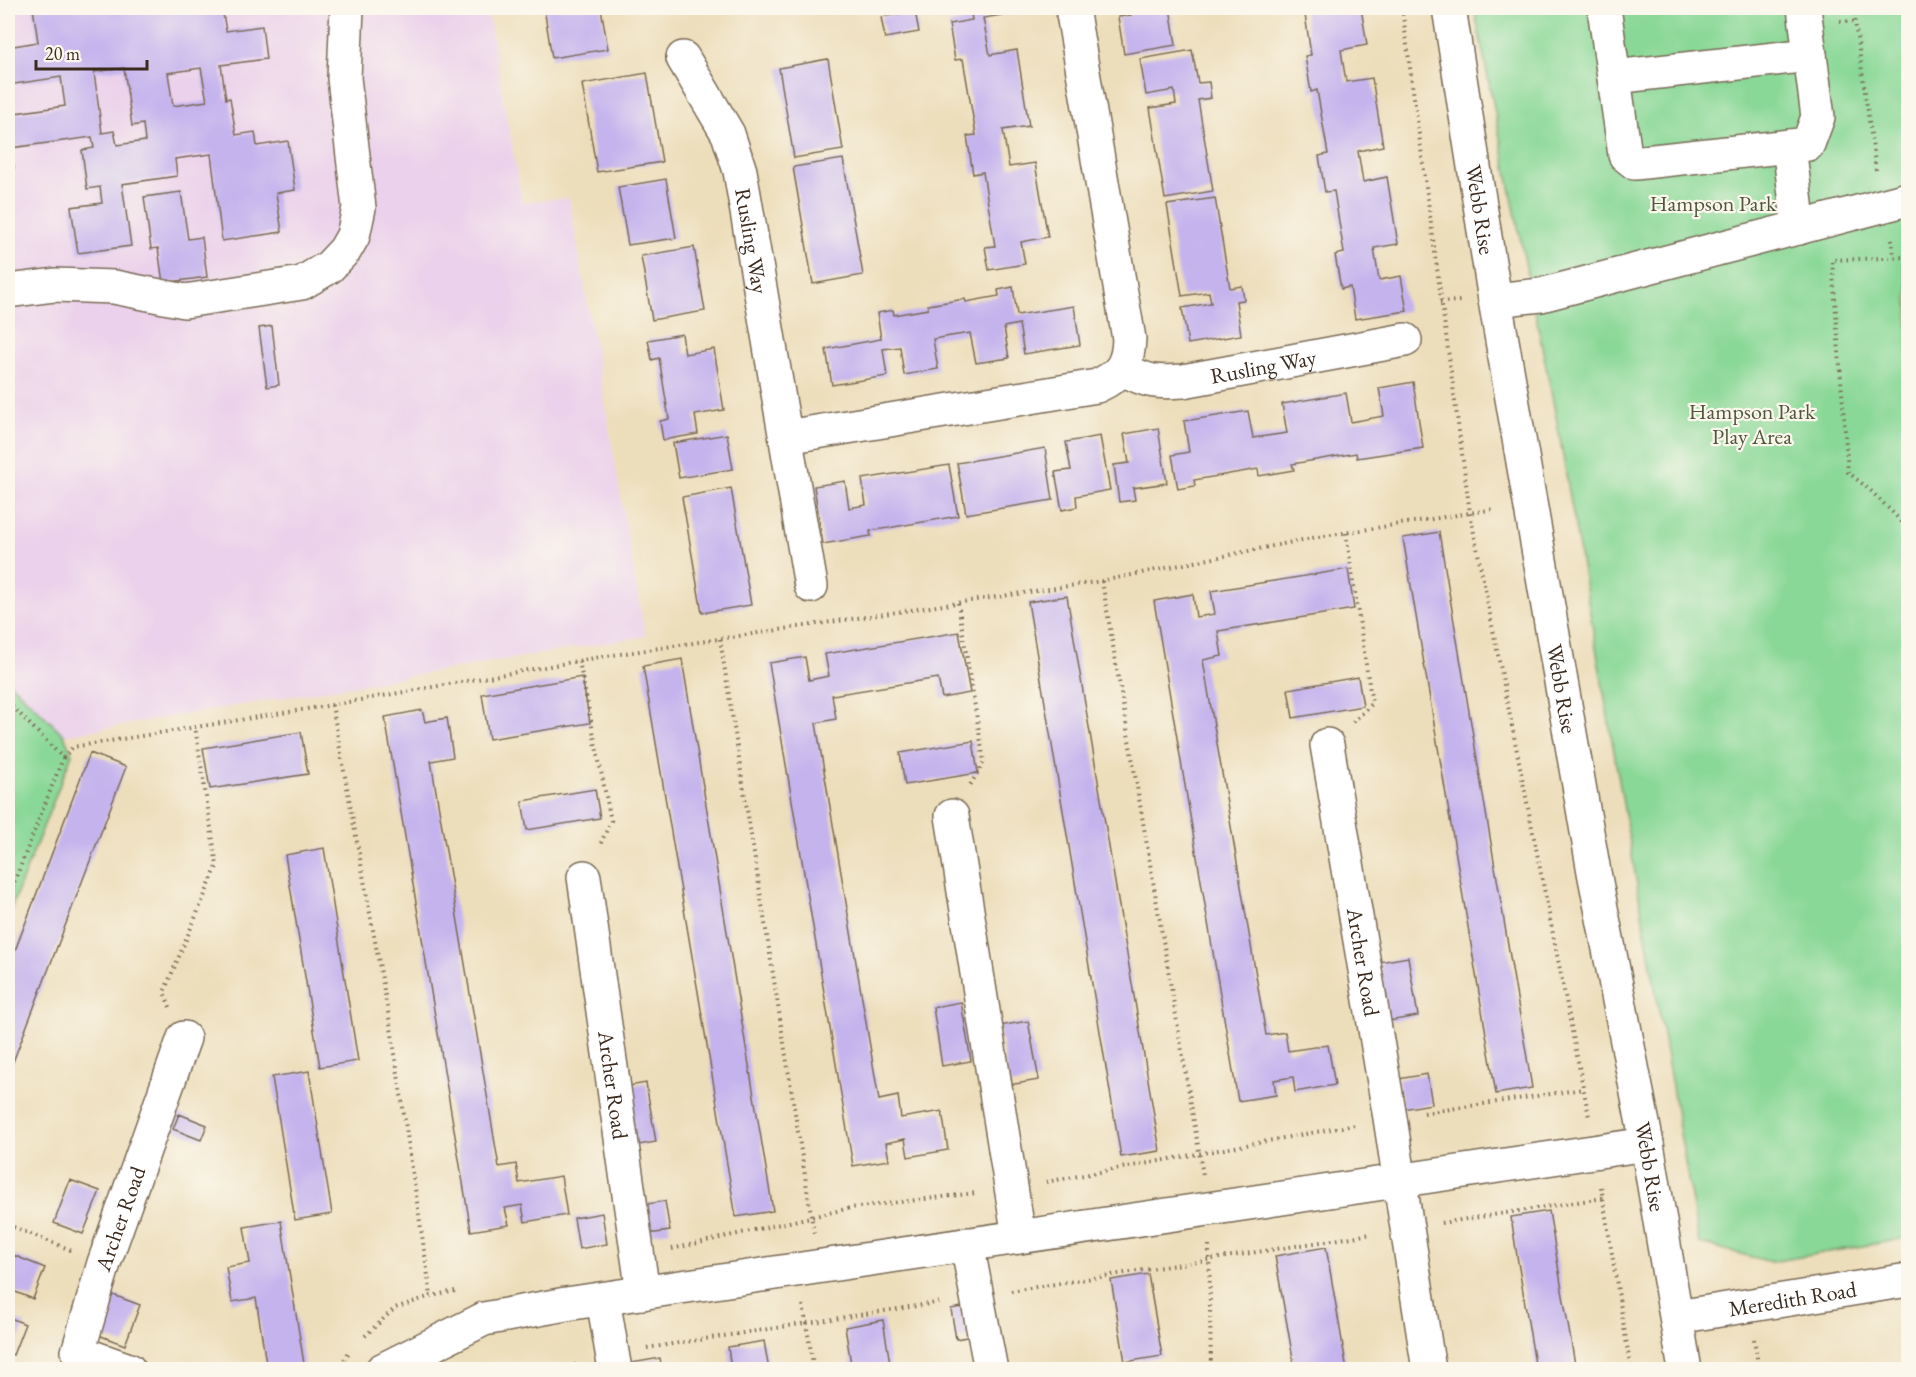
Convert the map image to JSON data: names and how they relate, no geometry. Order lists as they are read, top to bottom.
{
  "streets": {
    "street": [
      "Webb Rise",
      "Rusling Way",
      "Archer Road",
      "Meredith Road"
    ]
  },
  "crossings": [
    ["Webb Rise", "Meredith Road"]
  ],
  "parks": ["Hampson Park", "Hampson Park Play Area"],
  "scale_bar": "20 m"
}
